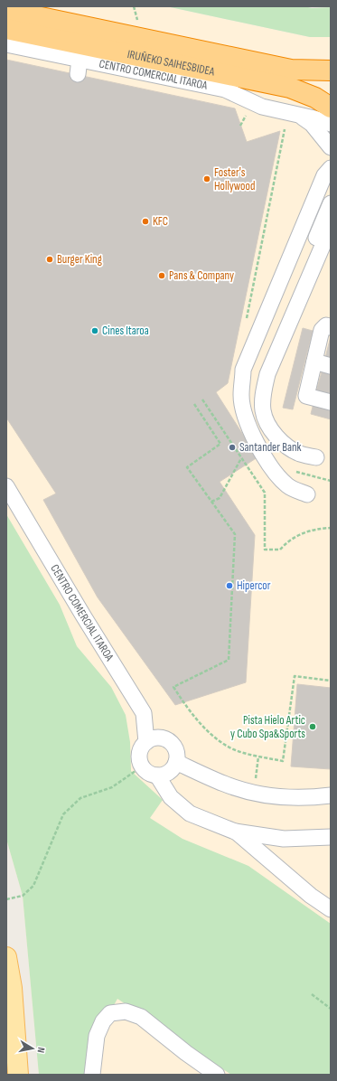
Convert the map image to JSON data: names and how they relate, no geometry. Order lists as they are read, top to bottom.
{
  "streets": {
    "highway": ["IRUÑEKO SAIHESBIDEA"],
    "street": ["CENTRO COMERCIAL ITAROA"]
  },
  "places": [
    "Foster's Hollywood",
    "KFC",
    "Burger King",
    "Pans & Company",
    "Cines Itaroa",
    "Santander Bank",
    "Hipercor",
    "Pista Hielo Artic y Cubo Spa&Sports"
  ],
  "north": "right"
}
